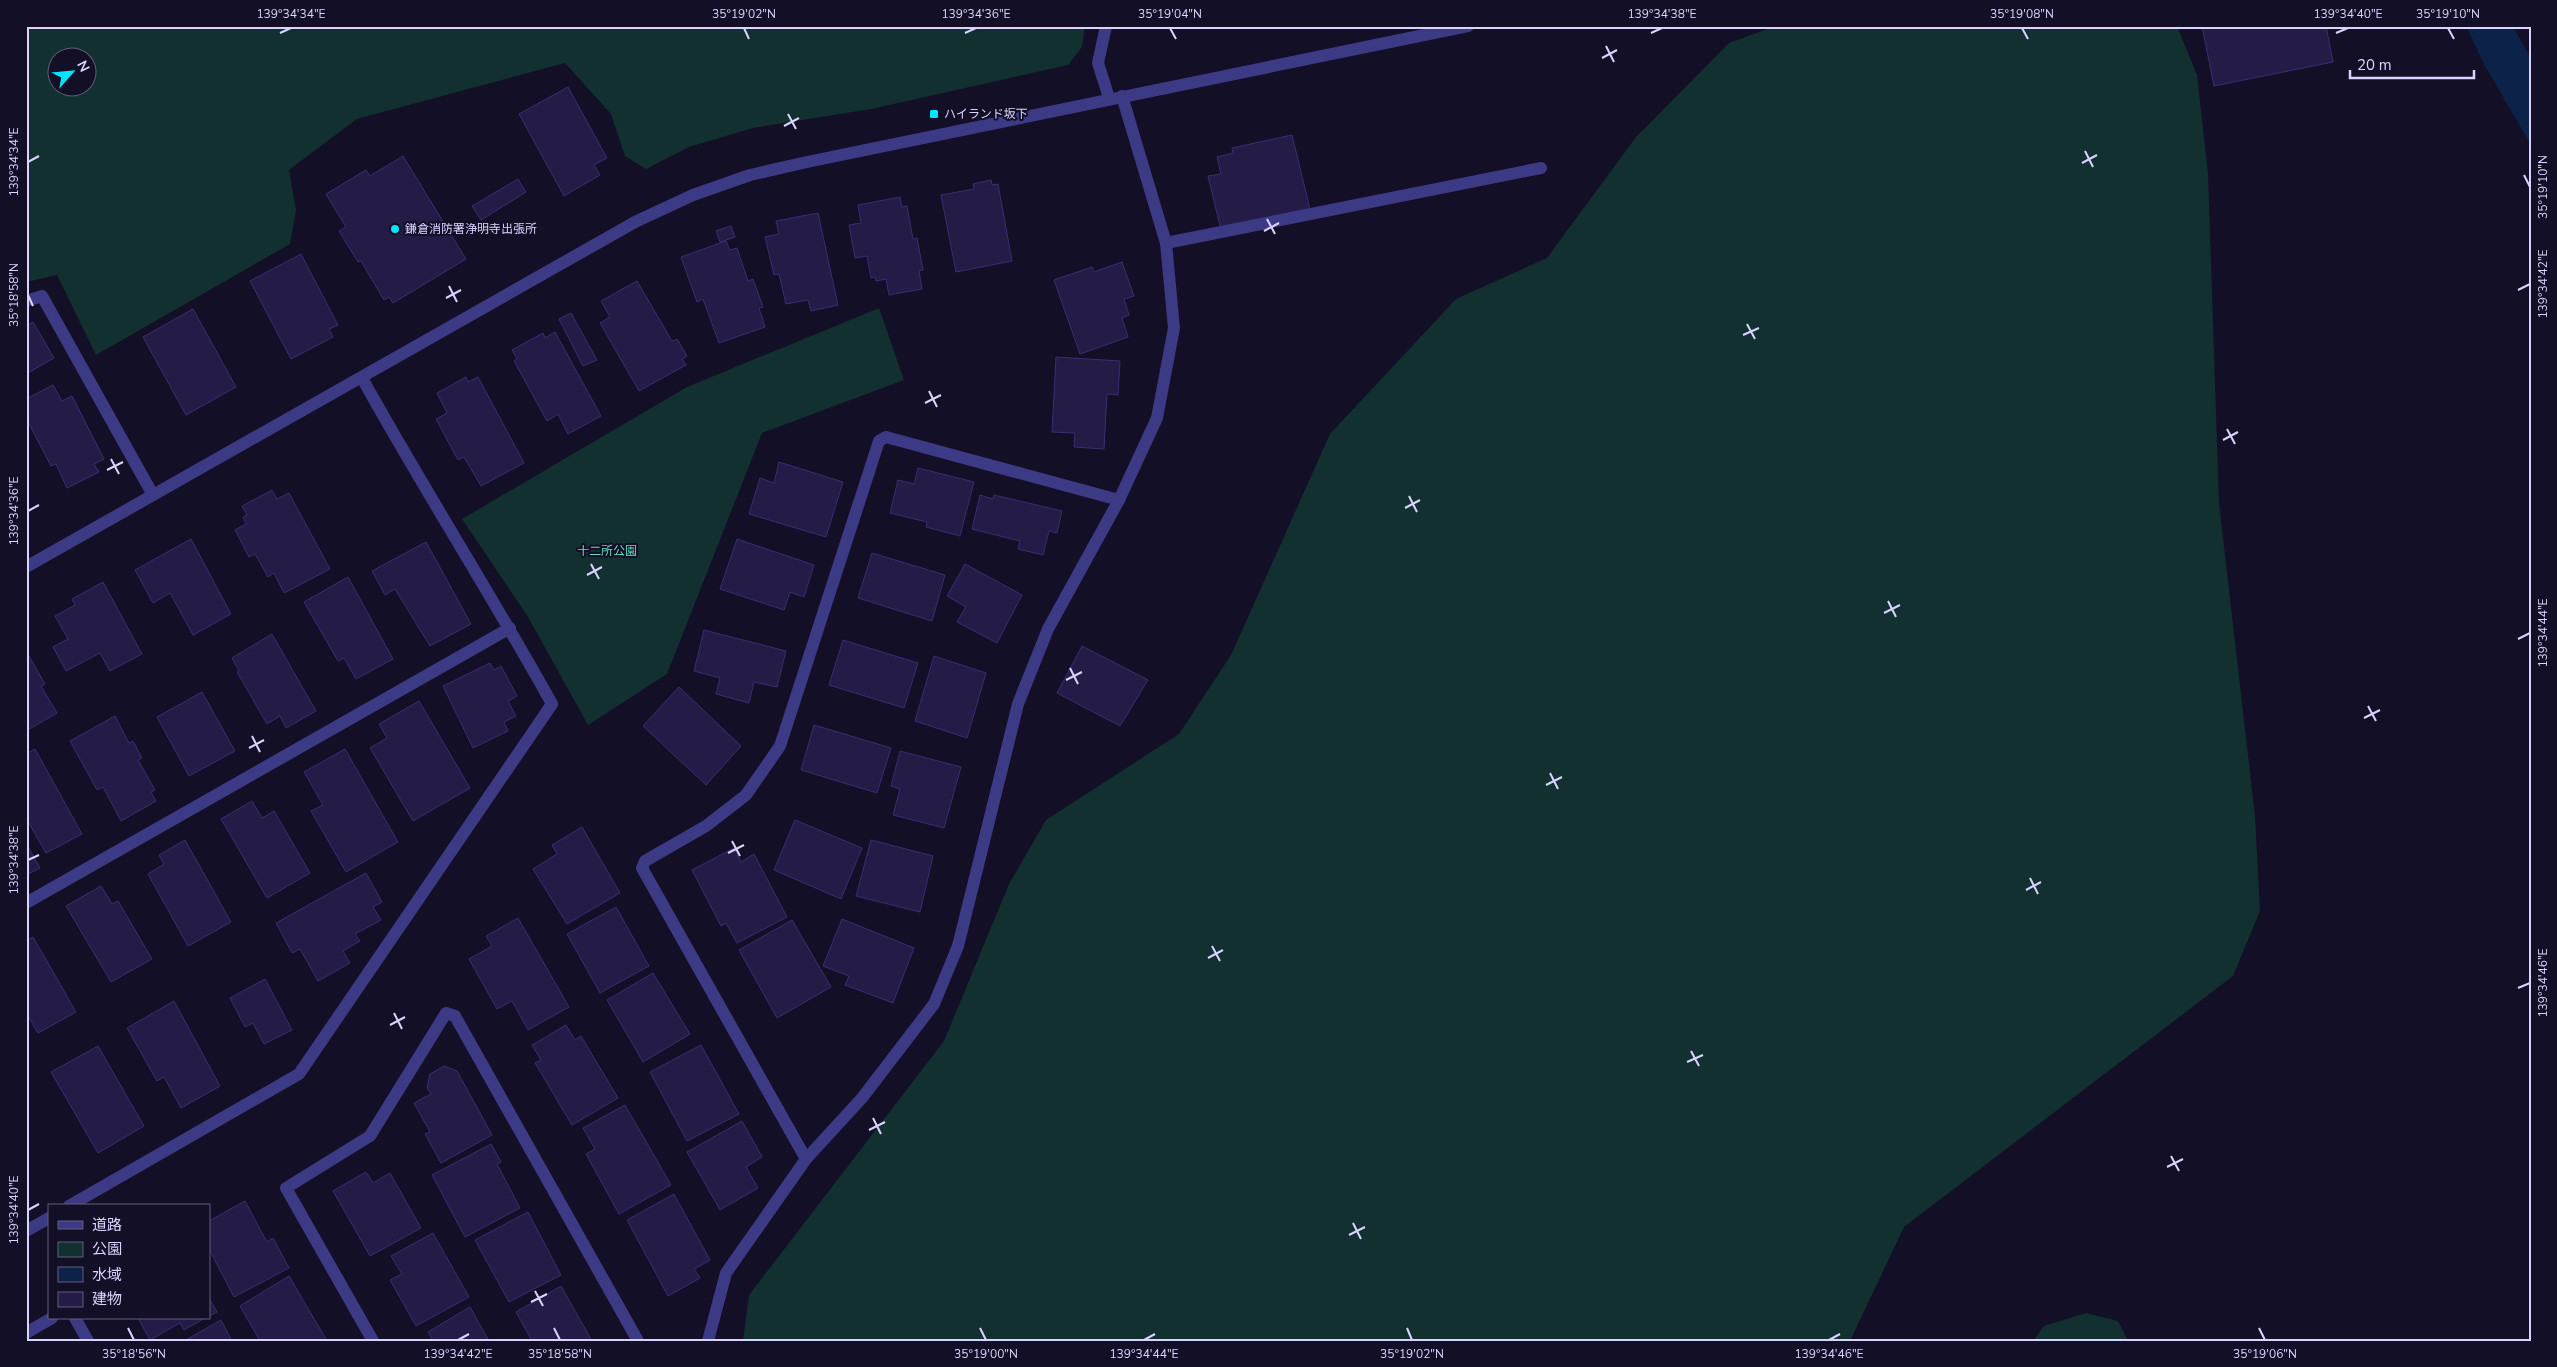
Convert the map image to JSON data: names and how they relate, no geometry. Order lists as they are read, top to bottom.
{
  "parks": ["十二所公園"],
  "places": {
    "transit": ["ハイランド坂下"],
    "other": ["鎌倉消防署浄明寺出張所"]
  },
  "legend": [
    "道路",
    "公園",
    "水域",
    "建物"
  ],
  "scale_bar": "20 m",
  "north": "top right",
  "coordinates": [
    "139°34'34\"E",
    "35°19'02\"N",
    "139°34'36\"E",
    "35°19'04\"N",
    "139°34'38\"E",
    "35°19'08\"N",
    "139°34'40\"E",
    "35°19'10\"N",
    "139°34'42\"E",
    "35°18'58\"N",
    "139°34'44\"E",
    "139°34'46\"E",
    "35°18'56\"N",
    "35°19'00\"N",
    "35°19'06\"N"
  ]
}
